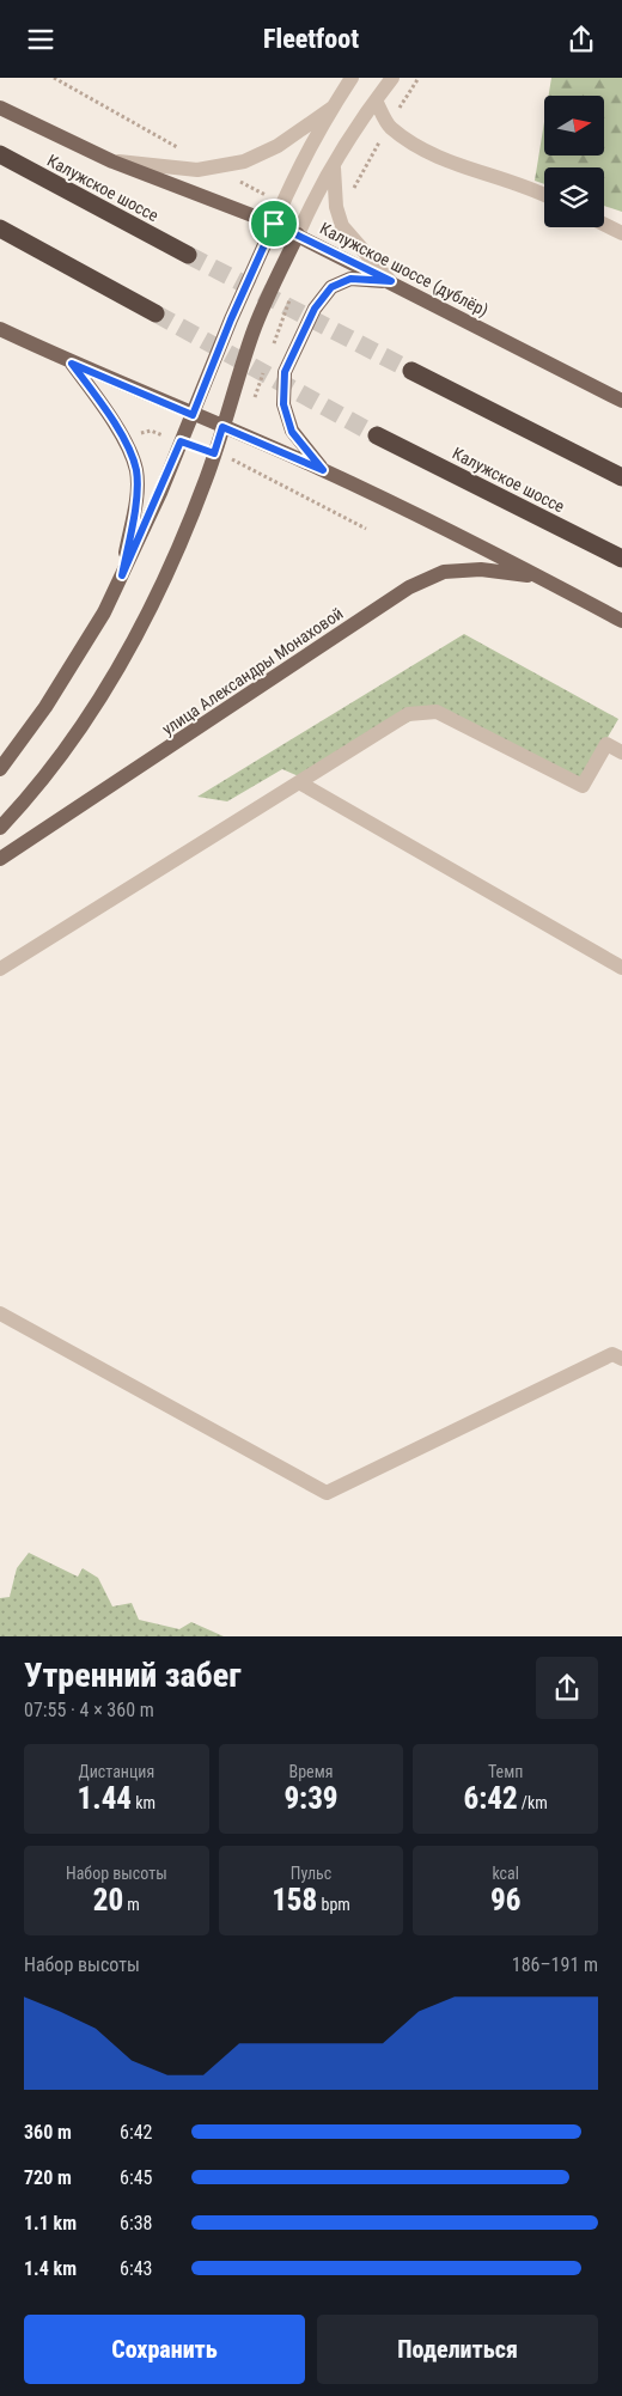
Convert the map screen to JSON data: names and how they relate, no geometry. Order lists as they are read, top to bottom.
{
  "streets": {
    "highway": ["Калужское шоссе"],
    "main road": ["Калужское шоссе (дублёр)", "улица Александры Монаховой"]
  },
  "north": "right",
  "page": {
    "header": "Fleetfoot",
    "heading": ["Утренний забег", "07:55 · 4 × 360 m"],
    "stats": [
      ["Дистанция", "1.44 km"],
      ["Время", "9:39"],
      ["Темп", "6:42 /km"],
      ["Набор высоты", "20 m"],
      ["Пульс", "158 bpm"],
      ["kcal", "96"]
    ],
    "chart": ["Набор высоты", "186–191 m"],
    "list": [
      {
        "name": "360 m",
        "note": "6:42"
      },
      {
        "name": "720 m",
        "note": "6:45"
      },
      {
        "name": "1.1 km",
        "note": "6:38"
      },
      {
        "name": "1.4 km",
        "note": "6:43"
      }
    ],
    "buttons": ["Сохранить", "Поделиться"]
  }
}
